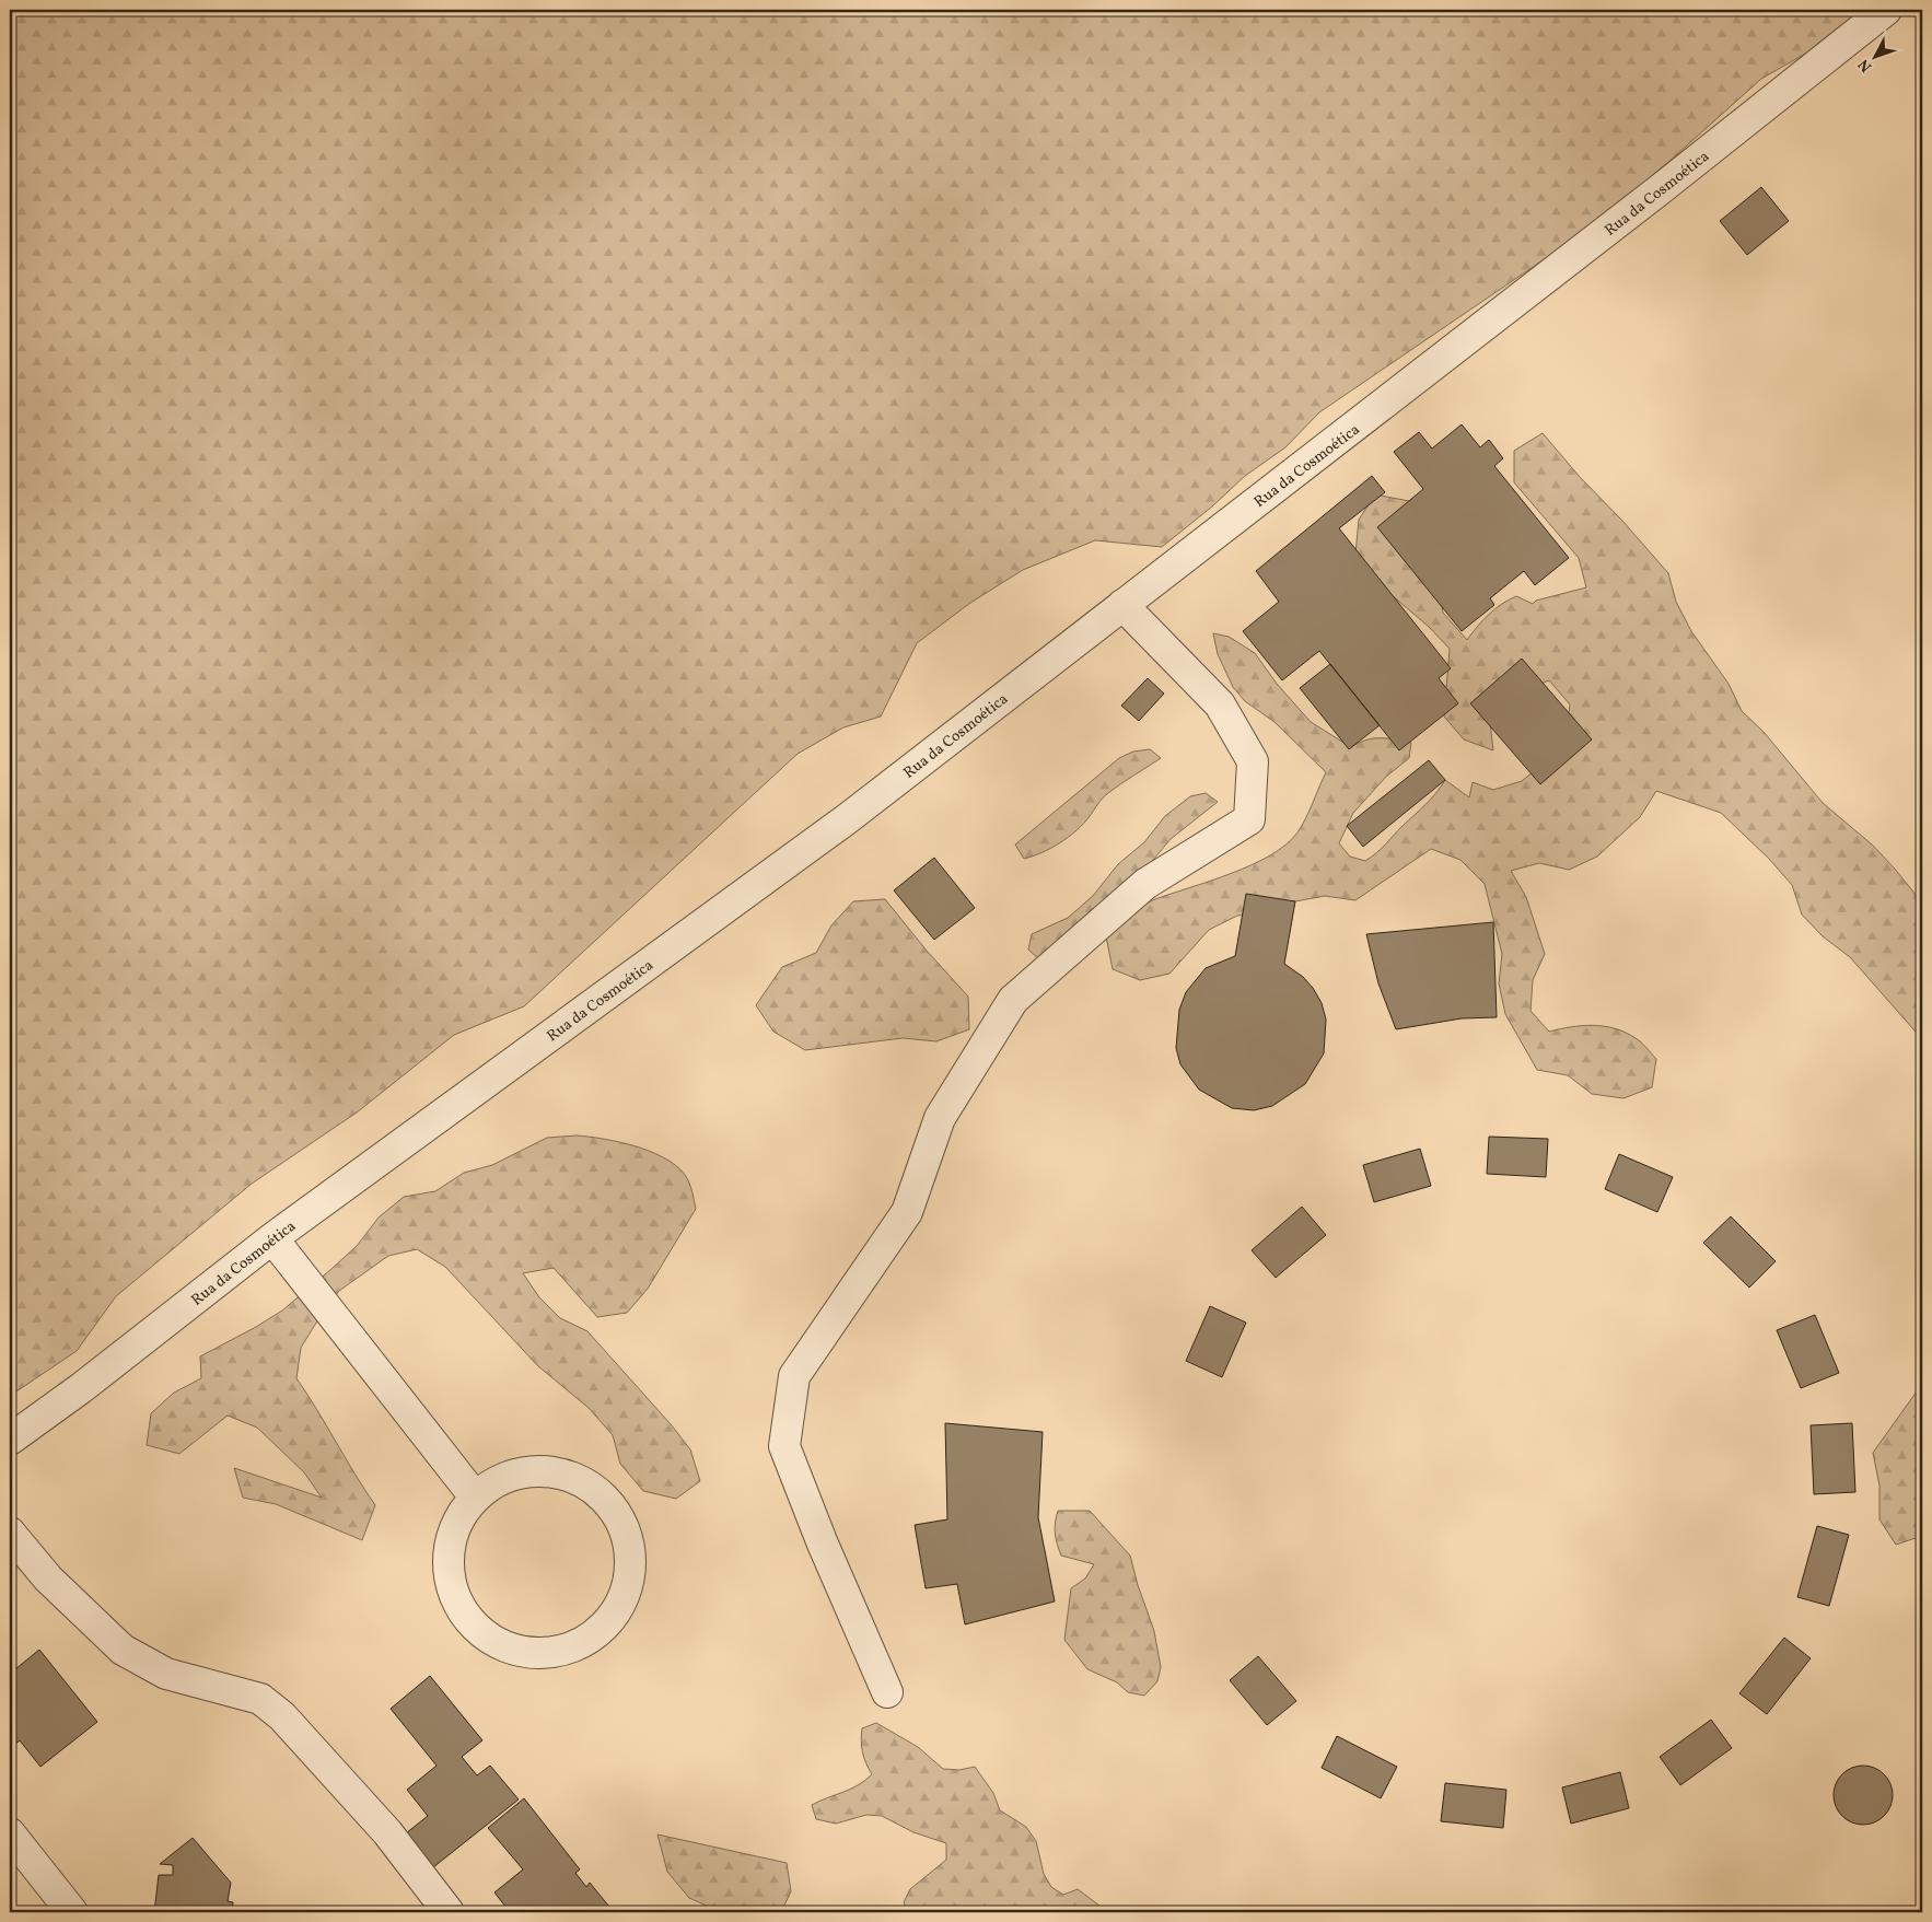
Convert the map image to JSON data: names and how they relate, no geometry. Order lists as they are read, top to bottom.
{
  "streets": {
    "street": ["Rua da Cosmoética"]
  },
  "north": "bottom left"
}
